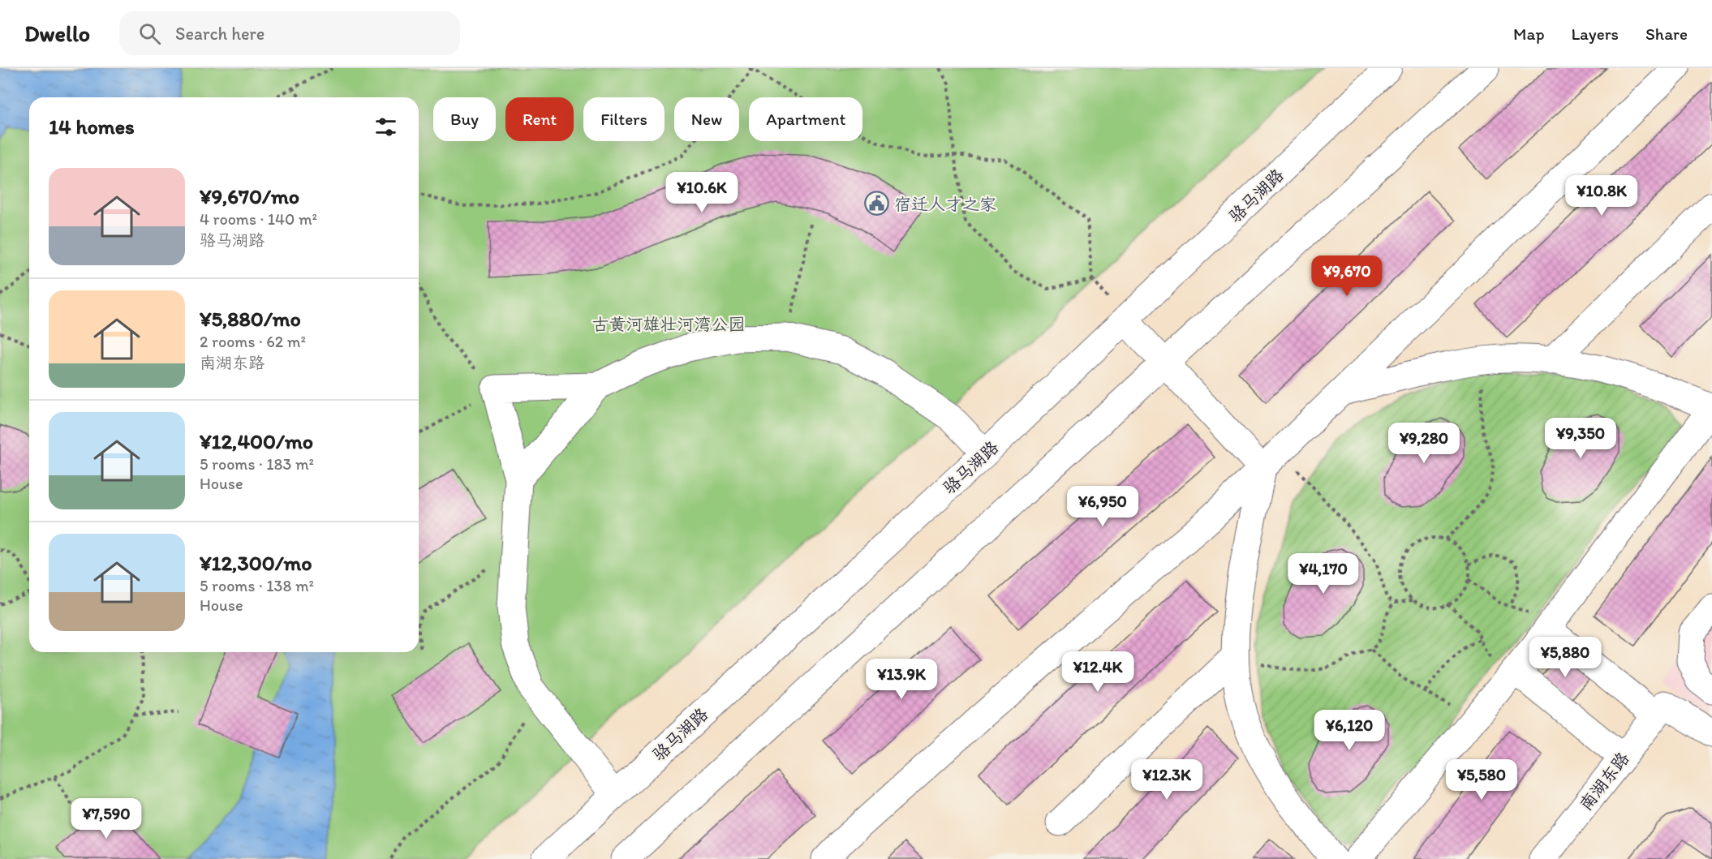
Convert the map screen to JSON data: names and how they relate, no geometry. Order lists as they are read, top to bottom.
{
  "streets": {
    "street": ["骆马湖路", "南湖东路"]
  },
  "parks": ["古黄河雄壮河湾公园"],
  "places": {
    "public building": ["宿迁人才之家"]
  },
  "page": {
    "header": "Dwello",
    "search": "Search here",
    "nav": ["Map", "Layers", "Share"],
    "chip": [
      "Buy",
      "Rent",
      "Filters",
      "New",
      "Apartment"
    ],
    "heading": "14 homes",
    "list": [
      {
        "name": "¥9,670/mo",
        "note": "4 rooms · 140 m² · 骆马湖路"
      },
      {
        "name": "¥5,880/mo",
        "note": "2 rooms · 62 m² · 南湖东路"
      },
      {
        "name": "¥12,400/mo",
        "note": "5 rooms · 183 m² · House"
      },
      {
        "name": "¥12,300/mo",
        "note": "5 rooms · 138 m² · House"
      }
    ],
    "price": [
      "¥10.6K",
      "¥10.8K",
      "¥9,670",
      "¥9,350",
      "¥9,280",
      "¥6,950",
      "¥4,170",
      "¥5,880",
      "¥12.4K",
      "¥13.9K",
      "¥6,120",
      "¥12.3K",
      "¥5,580",
      "¥7,590"
    ]
  }
}
